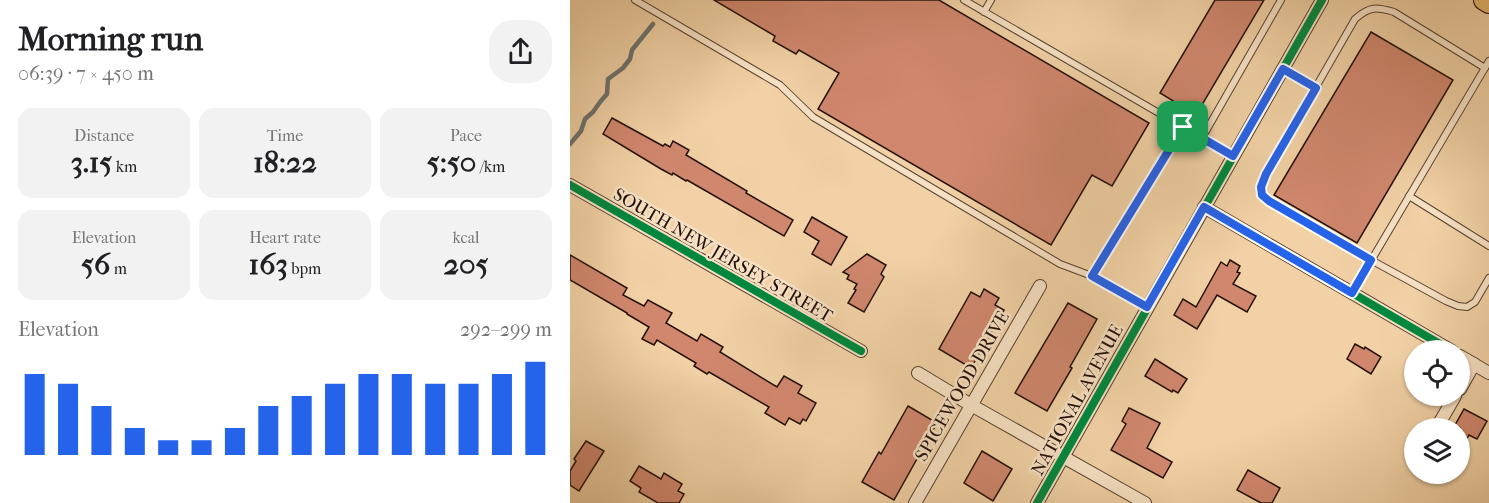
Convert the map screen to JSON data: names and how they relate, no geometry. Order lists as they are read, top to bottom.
{
  "streets": {
    "street": ["SOUTH NEW JERSEY STREET", "SPICEWOOD DRIVE", "NATIONAL AVENUE"]
  },
  "page": {
    "heading": ["Morning run", "06:39 · 7 × 450 m"],
    "stats": [
      ["Distance", "3.15 km"],
      ["Time", "18:22"],
      ["Pace", "5:50 /km"],
      ["Elevation", "56 m"],
      ["Heart rate", "163 bpm"],
      ["kcal", "205"]
    ],
    "chart": ["Elevation", "292–299 m"]
  }
}
